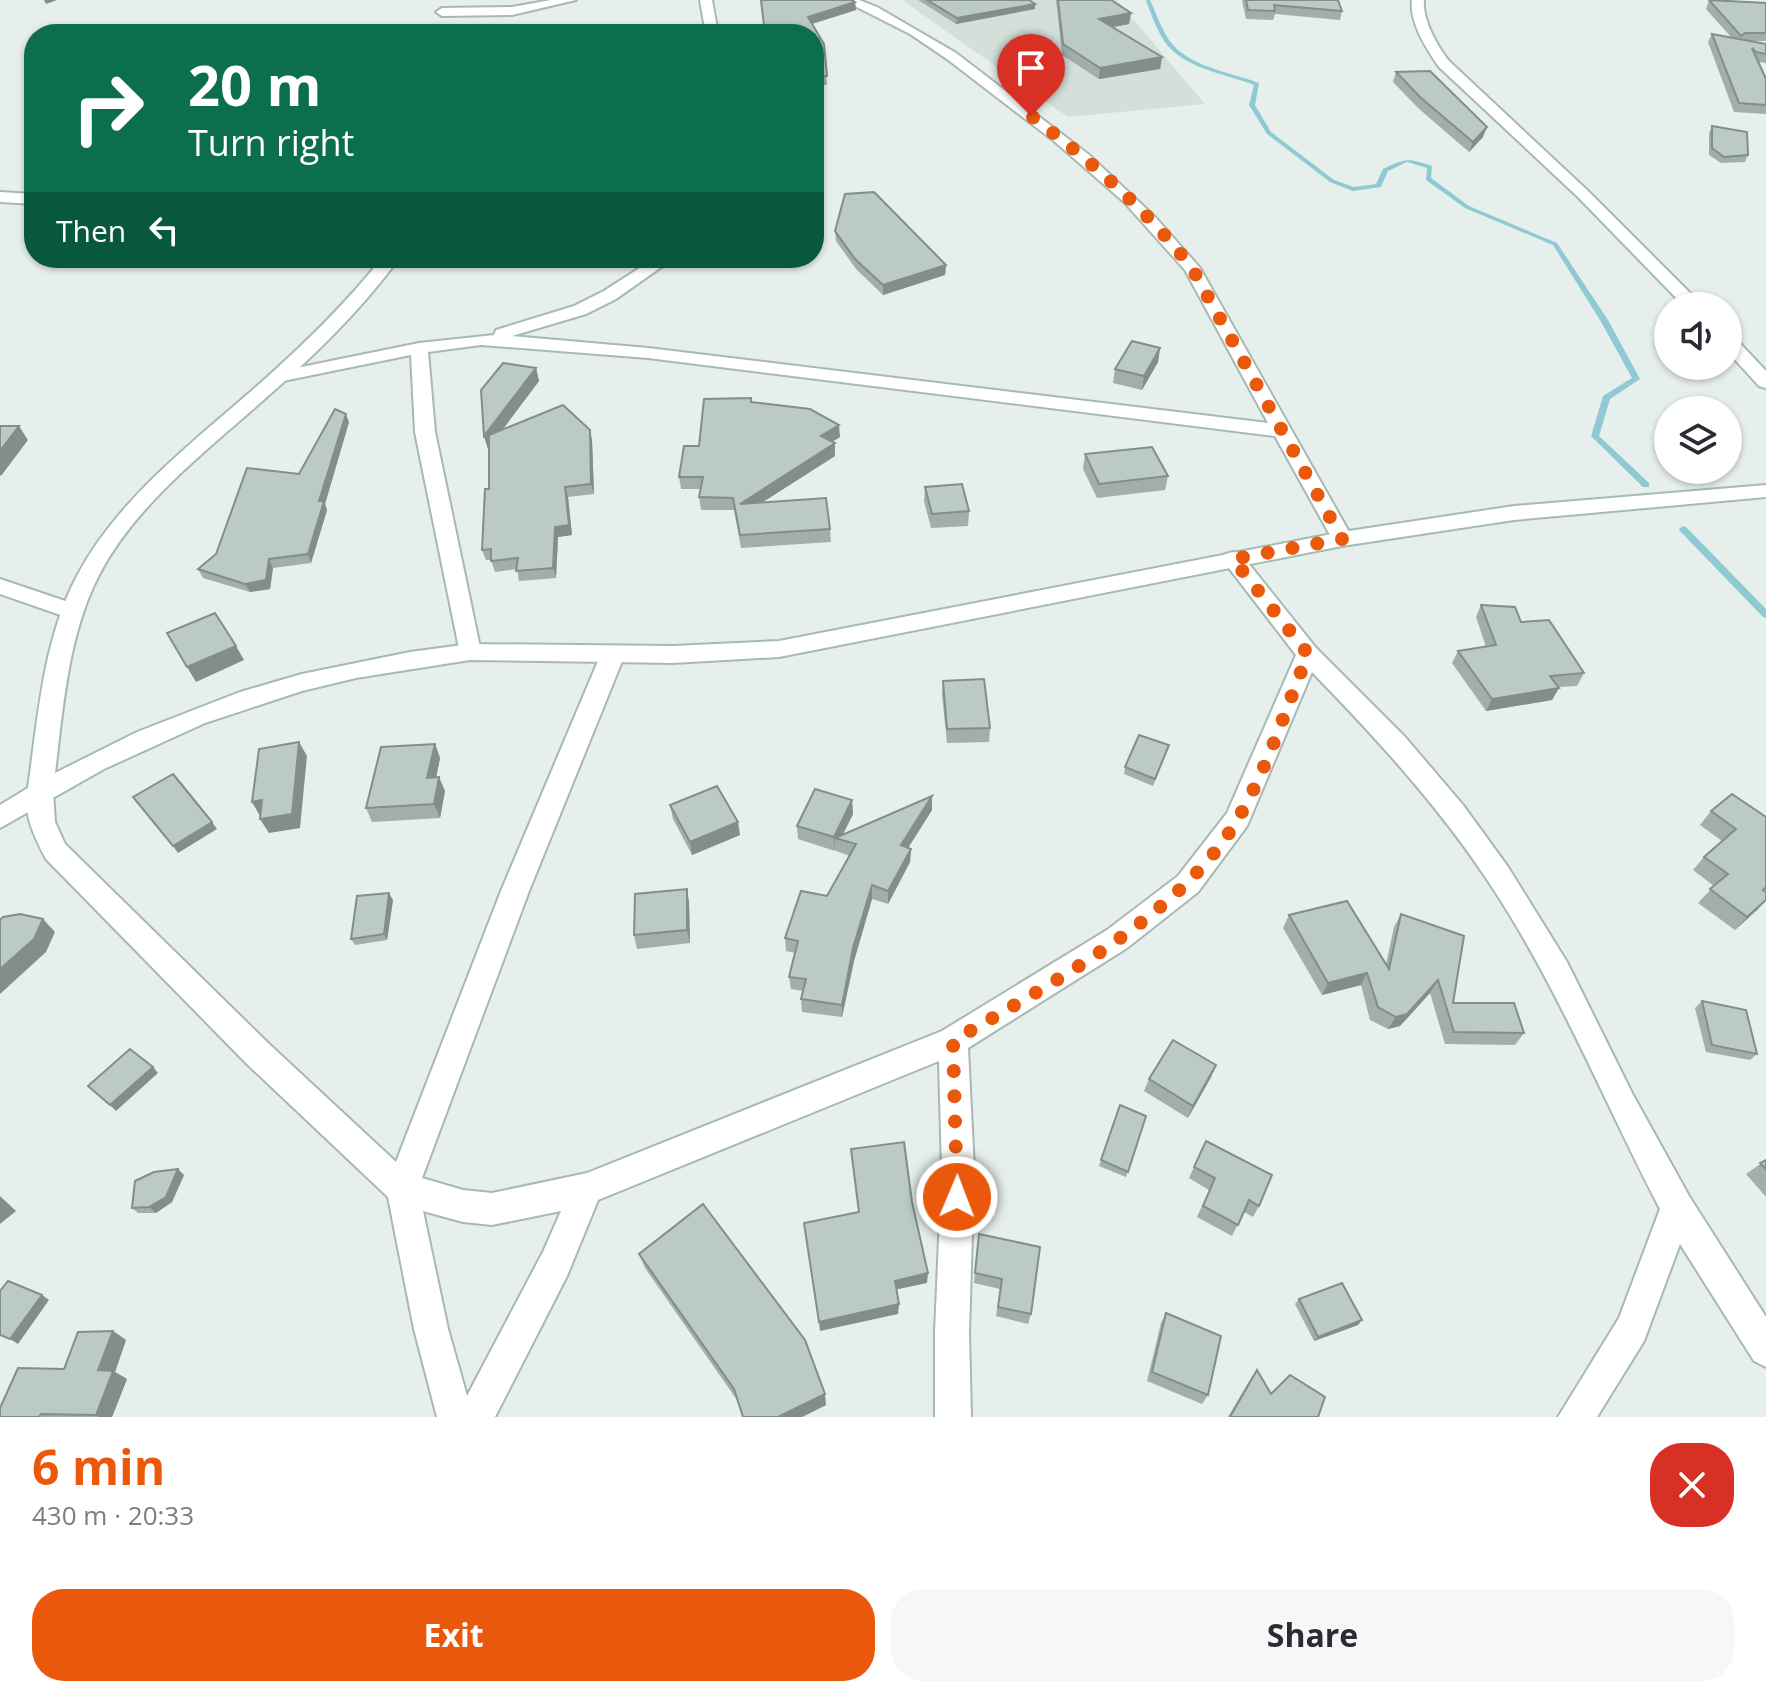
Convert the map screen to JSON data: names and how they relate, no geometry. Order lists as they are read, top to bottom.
{
  "page": {
    "turn": ["20 m", "Turn right"],
    "then": "Then",
    "heading": ["6 min", "430 m · 20:33"],
    "buttons": ["Exit", "Share"]
  }
}
